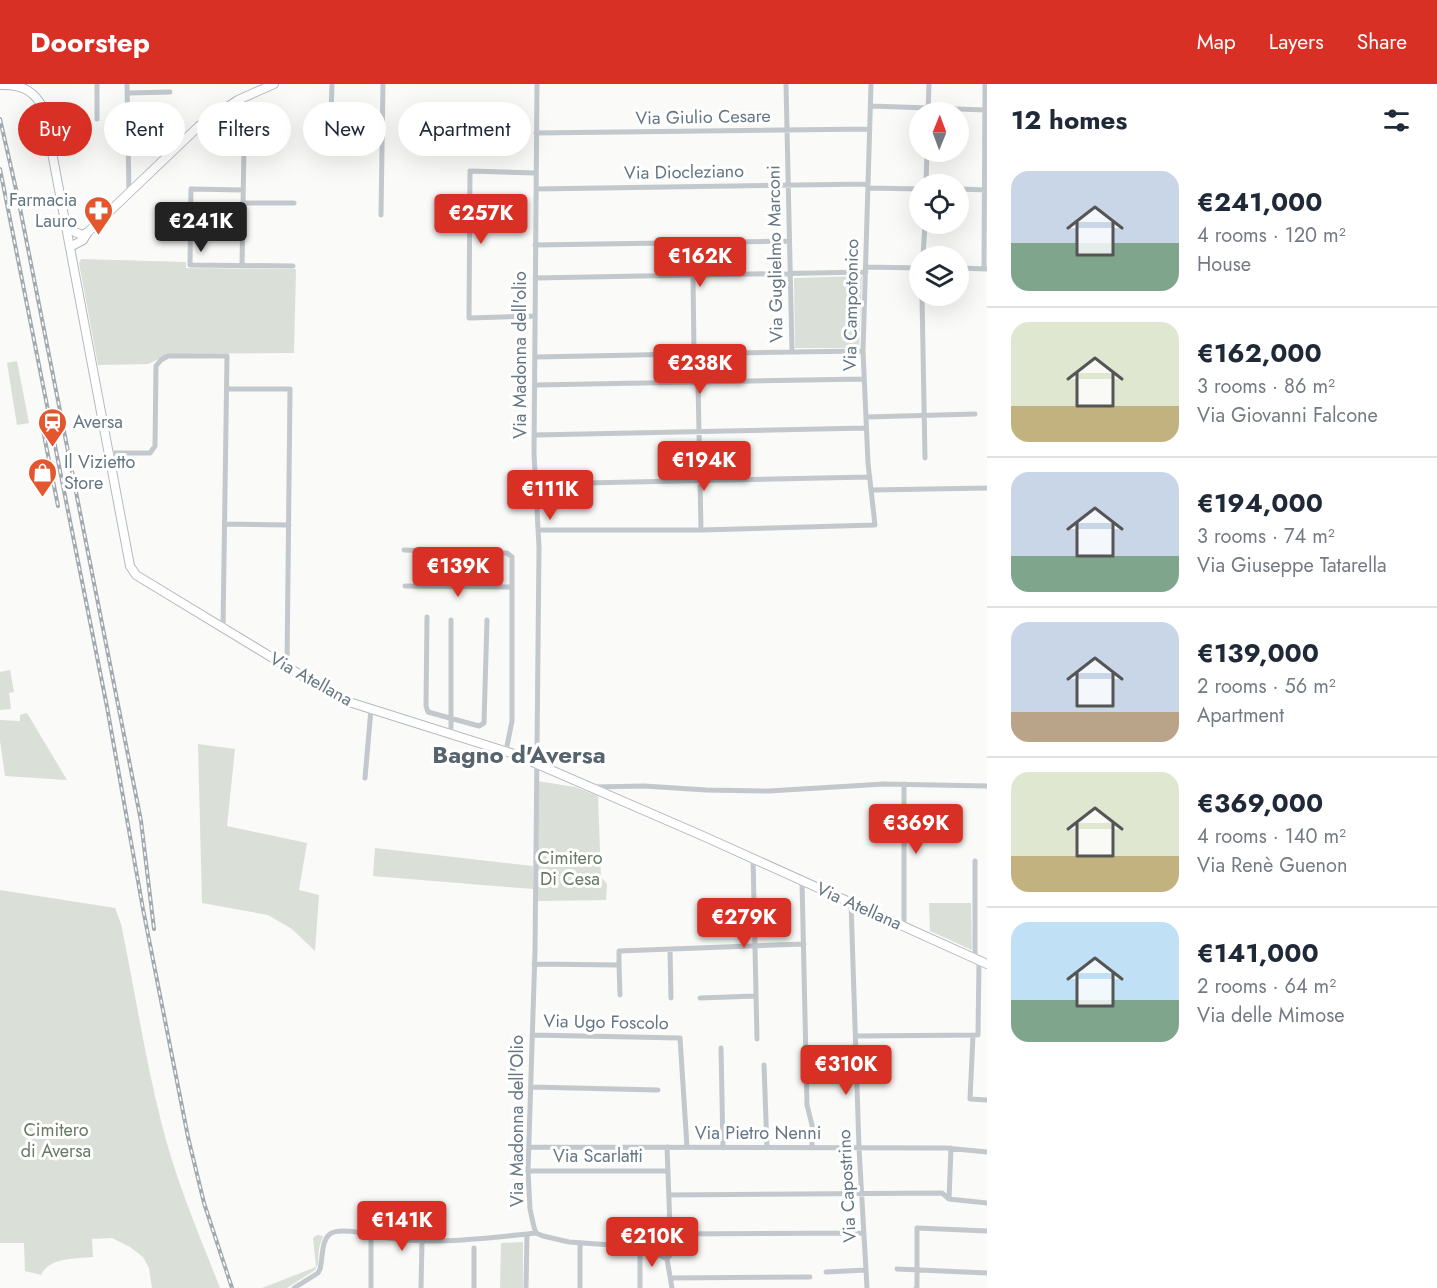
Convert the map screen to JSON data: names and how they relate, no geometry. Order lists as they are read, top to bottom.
{
  "streets": {
    "main road": ["Via Atellana"],
    "street": [
      "Via Giulio Cesare",
      "Via Diocleziano",
      "Via Guglielmo Marconi",
      "Via Campotonico",
      "Via Madonna dell'olio",
      "Via Ugo Foscolo",
      "Via Madonna dell'Olio",
      "Via Pietro Nenni",
      "Via Scarlatti",
      "Via Capostrino"
    ]
  },
  "crossings": [
    ["Via Giulio Cesare", "Via Guglielmo Marconi"],
    ["Via Giulio Cesare", "Via Campotonico"],
    ["Via Giulio Cesare", "Via Madonna dell'olio"],
    ["Via Diocleziano", "Via Guglielmo Marconi"],
    ["Via Diocleziano", "Via Campotonico"],
    ["Via Diocleziano", "Via Madonna dell'olio"],
    ["Via Guglielmo Marconi", "Via Campotonico"],
    ["Via Madonna dell'olio", "Via Atellana"],
    ["Via Madonna dell'olio", "Via Madonna dell'Olio"],
    ["Via Atellana", "Via Capostrino"],
    ["Via Ugo Foscolo", "Via Madonna dell'Olio"],
    ["Via Ugo Foscolo", "Via Pietro Nenni"],
    ["Via Madonna dell'Olio", "Via Pietro Nenni"],
    ["Via Madonna dell'Olio", "Via Scarlatti"],
    ["Via Pietro Nenni", "Via Capostrino"]
  ],
  "districts": ["Bagno d'Aversa"],
  "parks": ["Cimitero Di Cesa", "Cimitero di Aversa"],
  "places": {
    "pharmacy": ["Farmacia Lauro"],
    "station": ["Aversa"],
    "shop": ["Il Vizietto Store"]
  },
  "north": "top",
  "page": {
    "header": "Doorstep",
    "nav": ["Map", "Layers", "Share"],
    "heading": "12 homes",
    "chip": [
      "Buy",
      "Rent",
      "Filters",
      "New",
      "Apartment"
    ],
    "list": [
      {
        "name": "€241,000",
        "note": "4 rooms · 120 m² · House"
      },
      {
        "name": "€162,000",
        "note": "3 rooms · 86 m² · Via Giovanni Falcone"
      },
      {
        "name": "€194,000",
        "note": "3 rooms · 74 m² · Via Giuseppe Tatarella"
      },
      {
        "name": "€139,000",
        "note": "2 rooms · 56 m² · Apartment"
      },
      {
        "name": "€369,000",
        "note": "4 rooms · 140 m² · Via Renè Guenon"
      },
      {
        "name": "€141,000",
        "note": "2 rooms · 64 m² · Via delle Mimose"
      }
    ],
    "price": [
      "€257K",
      "€241K",
      "€162K",
      "€238K",
      "€194K",
      "€111K",
      "€139K",
      "€369K",
      "€279K",
      "€310K",
      "€141K",
      "€210K"
    ]
  }
}
